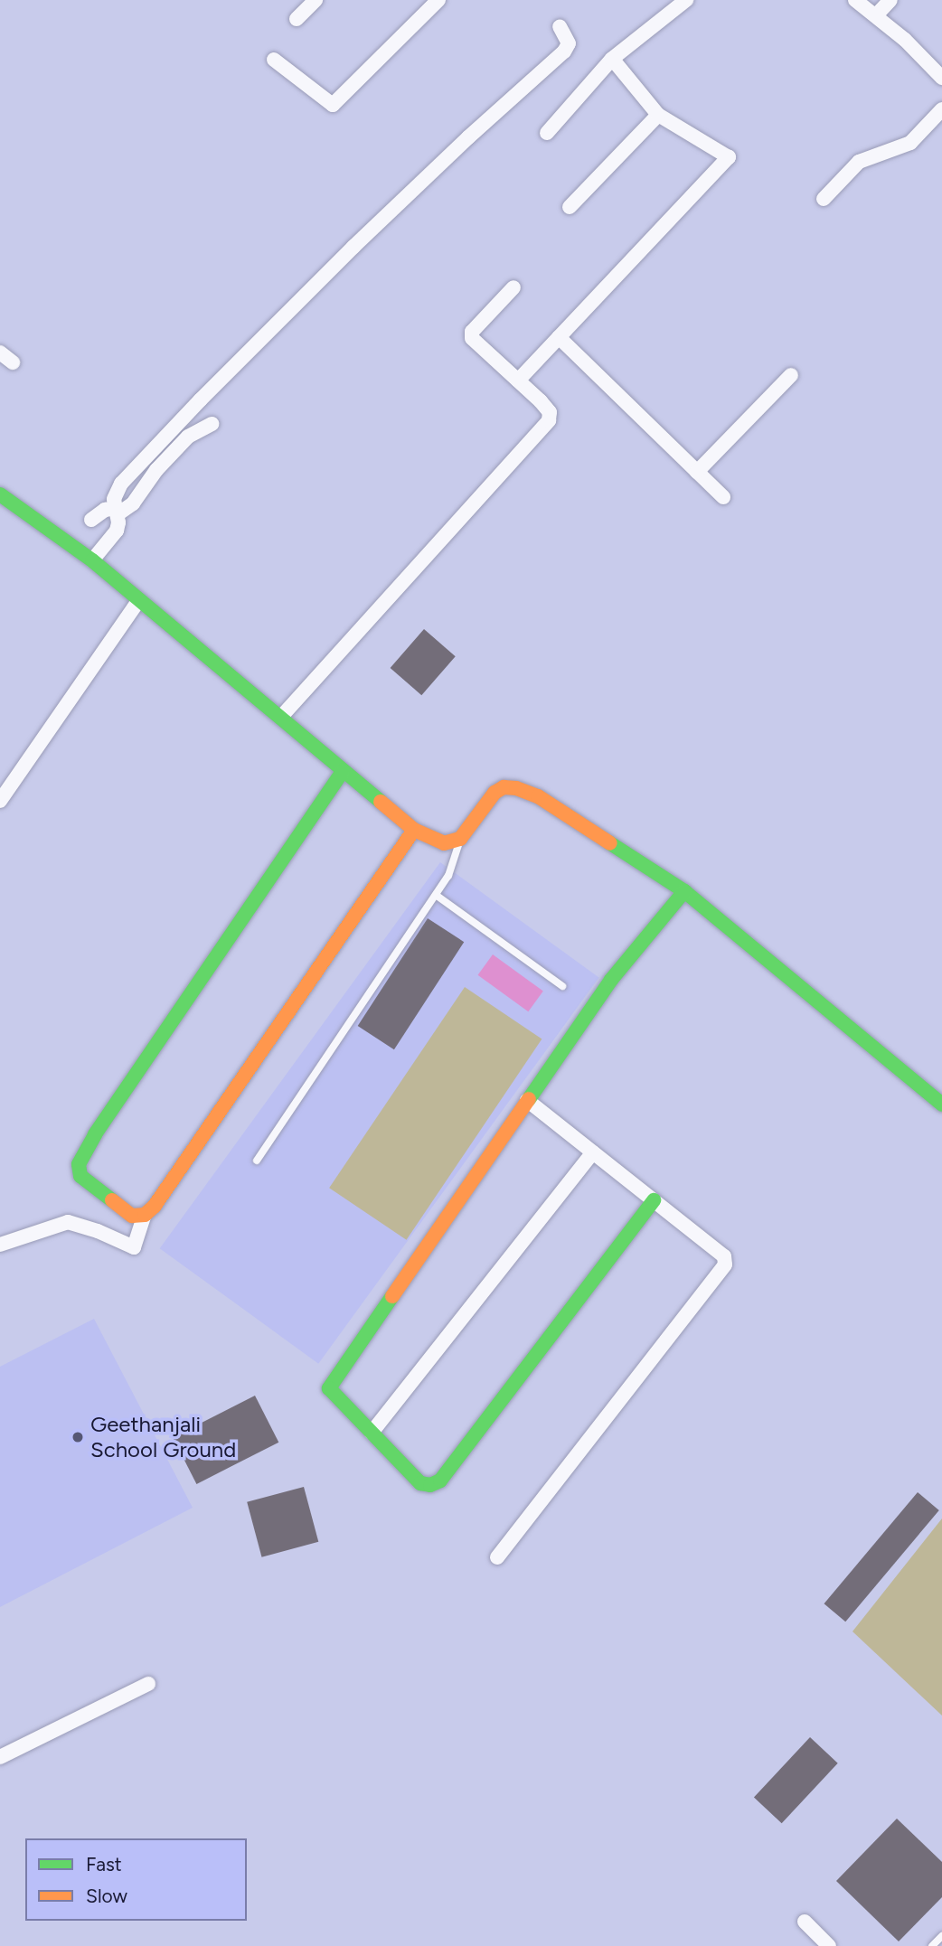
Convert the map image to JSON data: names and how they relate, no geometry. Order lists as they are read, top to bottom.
{
  "places": ["Geethanjali School Ground"],
  "legend": ["Fast", "Slow"]
}
